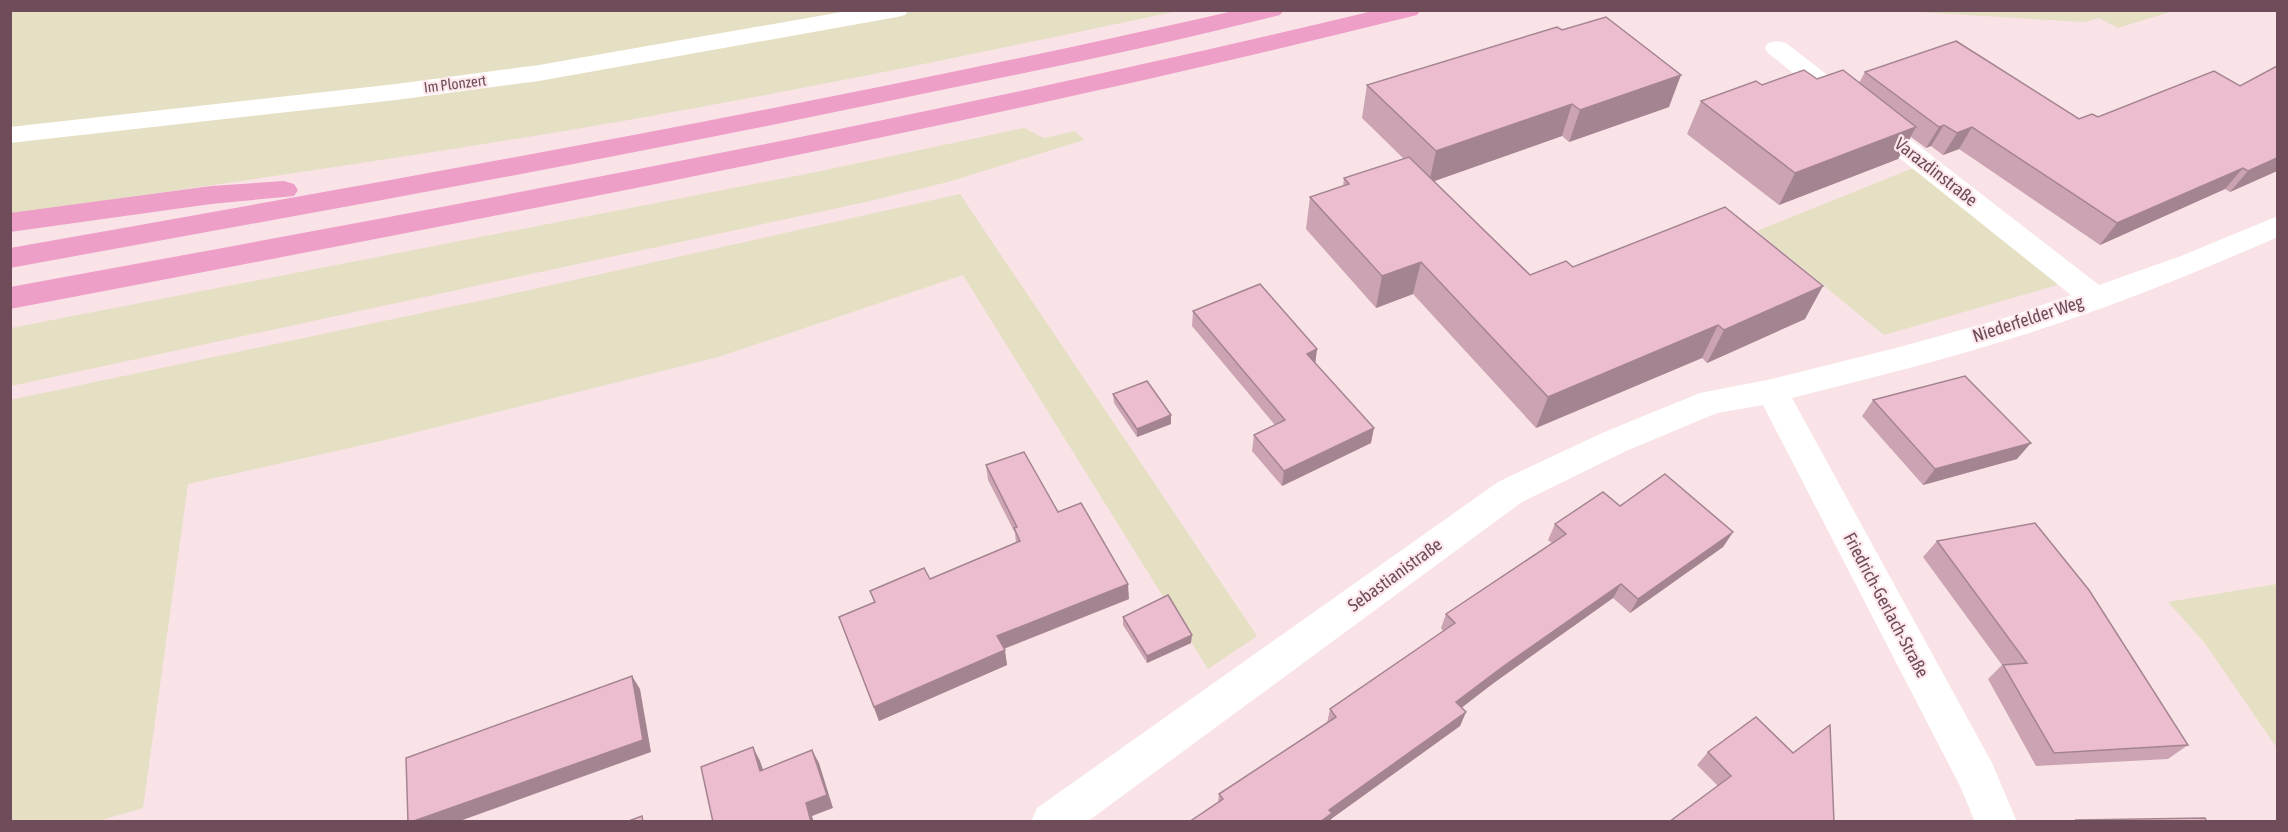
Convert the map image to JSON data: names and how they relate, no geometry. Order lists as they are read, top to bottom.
{
  "streets": {
    "street": [
      "Im Plonzert",
      "Varazdinstraße",
      "Niederfelder Weg",
      "Sebastianistraße",
      "Friedrich-Gerlach-Straße"
    ]
  },
  "crossings": [
    ["Varazdinstraße", "Niederfelder Weg"],
    ["Niederfelder Weg", "Sebastianistraße"],
    ["Niederfelder Weg", "Friedrich-Gerlach-Straße"],
    ["Sebastianistraße", "Friedrich-Gerlach-Straße"]
  ]
}
